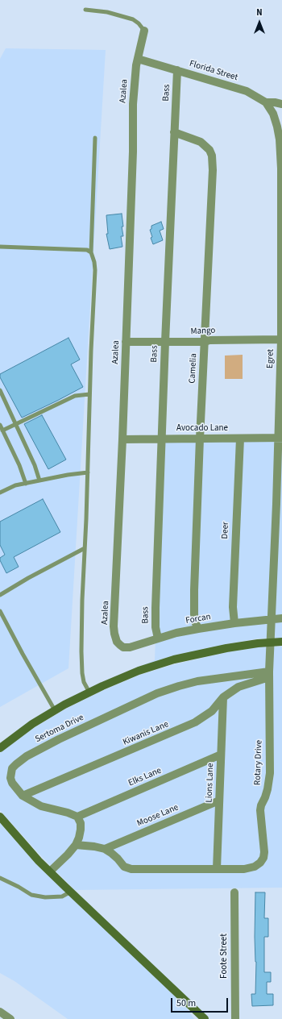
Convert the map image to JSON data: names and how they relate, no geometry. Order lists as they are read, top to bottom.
{
  "streets": {
    "street": [
      "Florida Street",
      "Azalea",
      "Bass",
      "Mango",
      "Egret",
      "Camelia",
      "Avocado Lane",
      "Deer",
      "Forcan",
      "Sertoma Drive",
      "Kiwanis Lane",
      "Rotary Drive",
      "Elks Lane",
      "Lions Lane",
      "Moose Lane",
      "Foote Street"
    ]
  },
  "crossings": [
    ["Florida Street", "Azalea"],
    ["Florida Street", "Bass"],
    ["Florida Street", "Egret"],
    ["Azalea", "Mango"],
    ["Azalea", "Avocado Lane"],
    ["Azalea", "Forcan"],
    ["Bass", "Mango"],
    ["Bass", "Camelia"],
    ["Bass", "Avocado Lane"],
    ["Bass", "Forcan"],
    ["Mango", "Egret"],
    ["Mango", "Camelia"],
    ["Egret", "Avocado Lane"],
    ["Egret", "Forcan"],
    ["Egret", "Rotary Drive"],
    ["Camelia", "Avocado Lane"],
    ["Camelia", "Forcan"],
    ["Avocado Lane", "Deer"],
    ["Deer", "Forcan"],
    ["Sertoma Drive", "Kiwanis Lane"],
    ["Sertoma Drive", "Rotary Drive"],
    ["Sertoma Drive", "Elks Lane"],
    ["Kiwanis Lane", "Rotary Drive"],
    ["Kiwanis Lane", "Lions Lane"],
    ["Rotary Drive", "Lions Lane"],
    ["Rotary Drive", "Moose Lane"],
    ["Elks Lane", "Lions Lane"],
    ["Lions Lane", "Moose Lane"]
  ],
  "scale_bar": "50 m",
  "north": "top"
}
